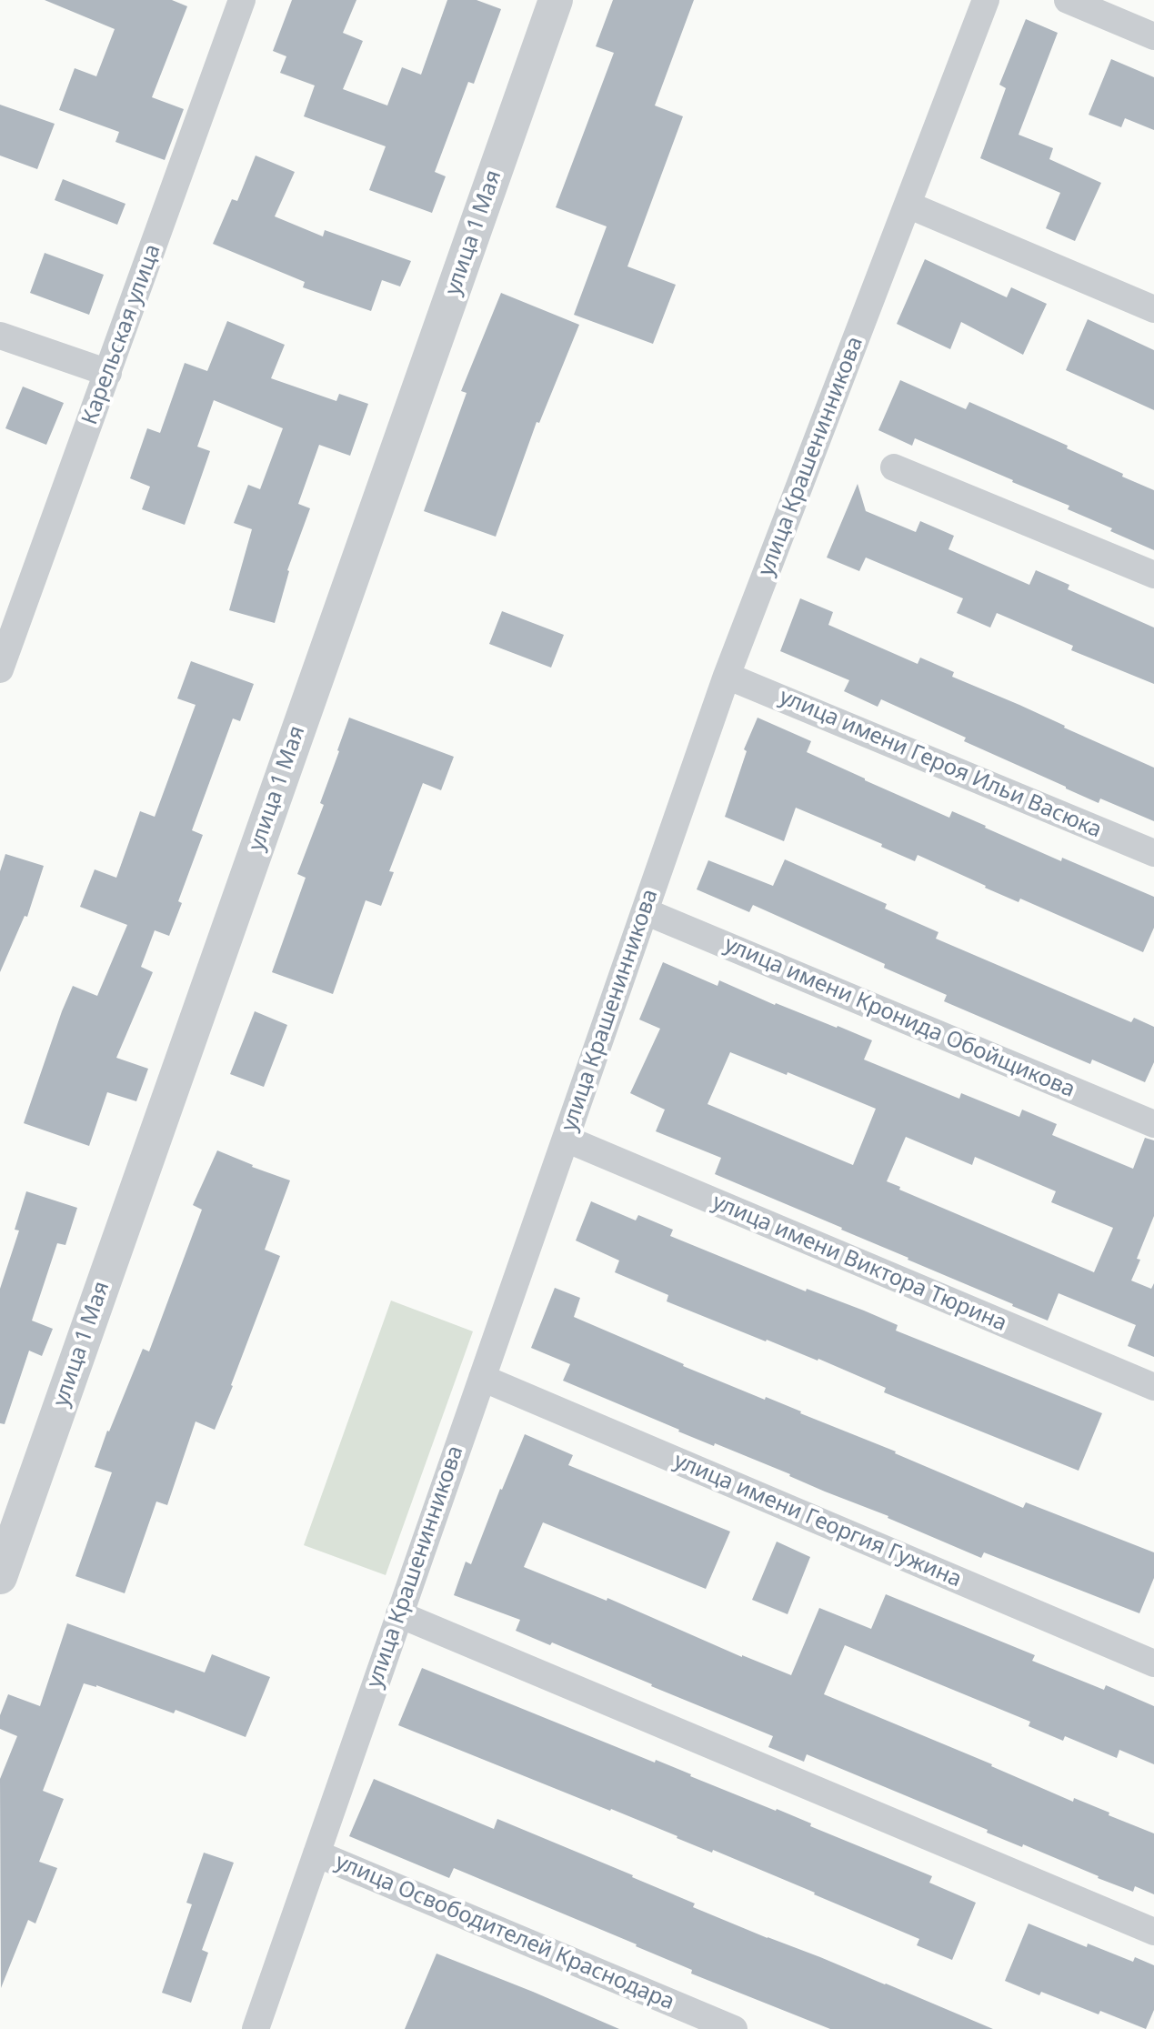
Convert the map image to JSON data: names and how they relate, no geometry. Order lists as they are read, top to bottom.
{
  "streets": {
    "street": [
      "улица 1 Мая",
      "Карельская улица",
      "улица Крашенинникова",
      "улица имени Героя Ильи Васюка",
      "улица имени Кронида Обойщикова",
      "улица имени Виктора Тюрина",
      "улица имени Георгия Гужина",
      "улица Освободителей Краснодара"
    ]
  },
  "crossings": [
    ["улица Крашенинникова", "улица имени Героя Ильи Васюка"],
    ["улица Крашенинникова", "улица имени Кронида Обойщикова"],
    ["улица Крашенинникова", "улица имени Виктора Тюрина"],
    ["улица Крашенинникова", "улица имени Георгия Гужина"],
    ["улица Крашенинникова", "улица Освободителей Краснодара"]
  ]
}
